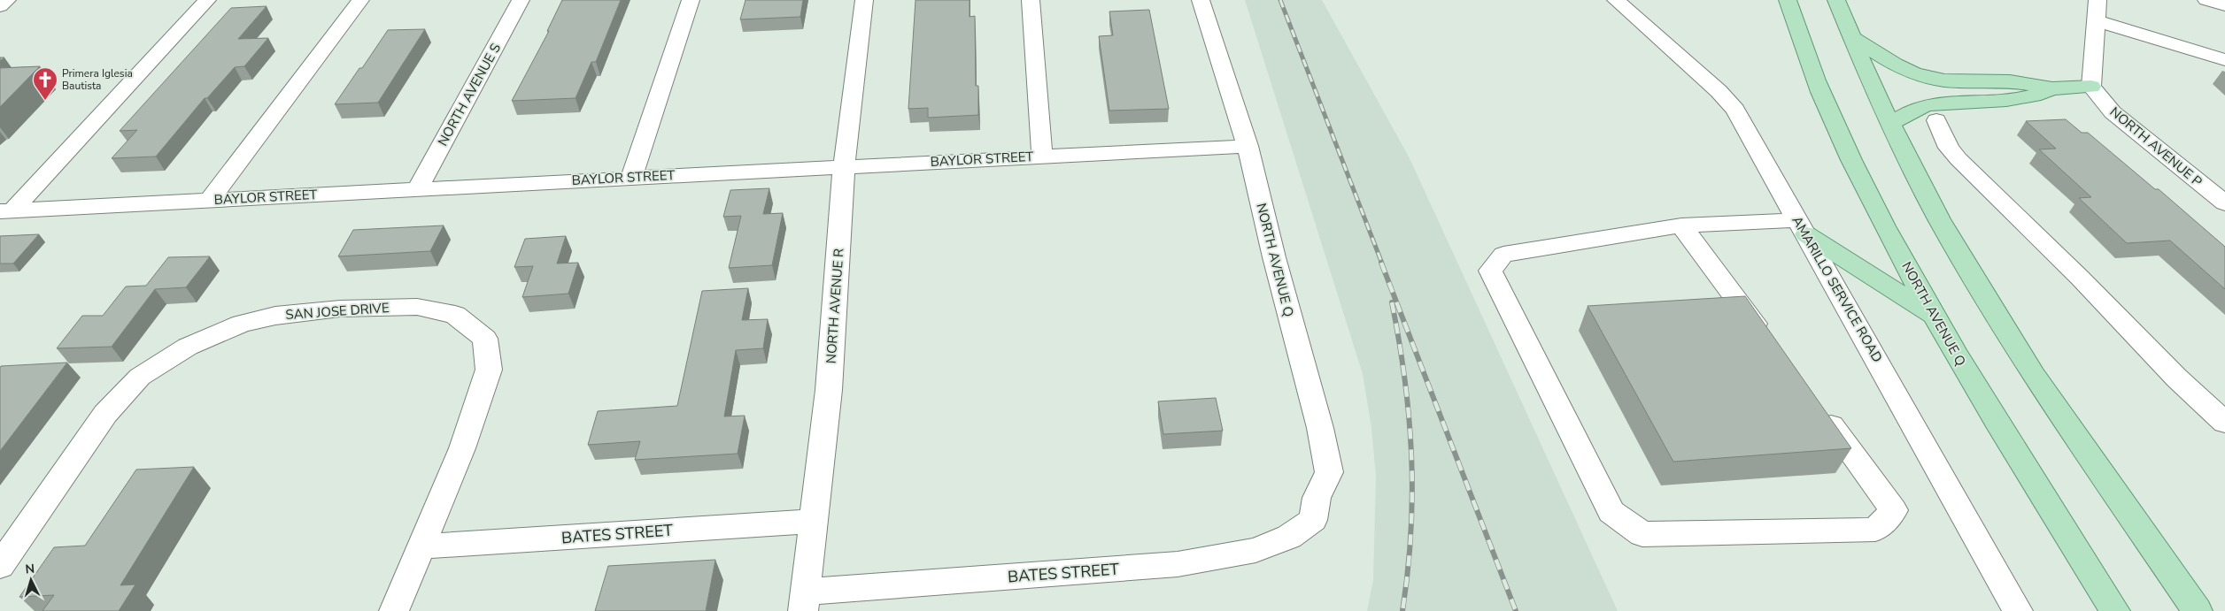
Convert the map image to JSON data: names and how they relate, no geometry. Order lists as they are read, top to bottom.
{
  "streets": {
    "main road": ["NORTH AVENUE Q"],
    "street": [
      "NORTH AVENUE S",
      "NORTH AVENUE P",
      "BAYLOR STREET",
      "AMARILLO SERVICE ROAD",
      "NORTH AVENUE R",
      "SAN JOSE DRIVE",
      "BATES STREET"
    ]
  },
  "crossings": [
    ["NORTH AVENUE S", "BAYLOR STREET"],
    ["BAYLOR STREET", "NORTH AVENUE Q"],
    ["BAYLOR STREET", "NORTH AVENUE R"],
    ["NORTH AVENUE Q", "BATES STREET"],
    ["NORTH AVENUE R", "BATES STREET"],
    ["SAN JOSE DRIVE", "BATES STREET"]
  ],
  "places": {
    "church": ["Primera Iglesia Bautista"]
  },
  "north": "top"
}
